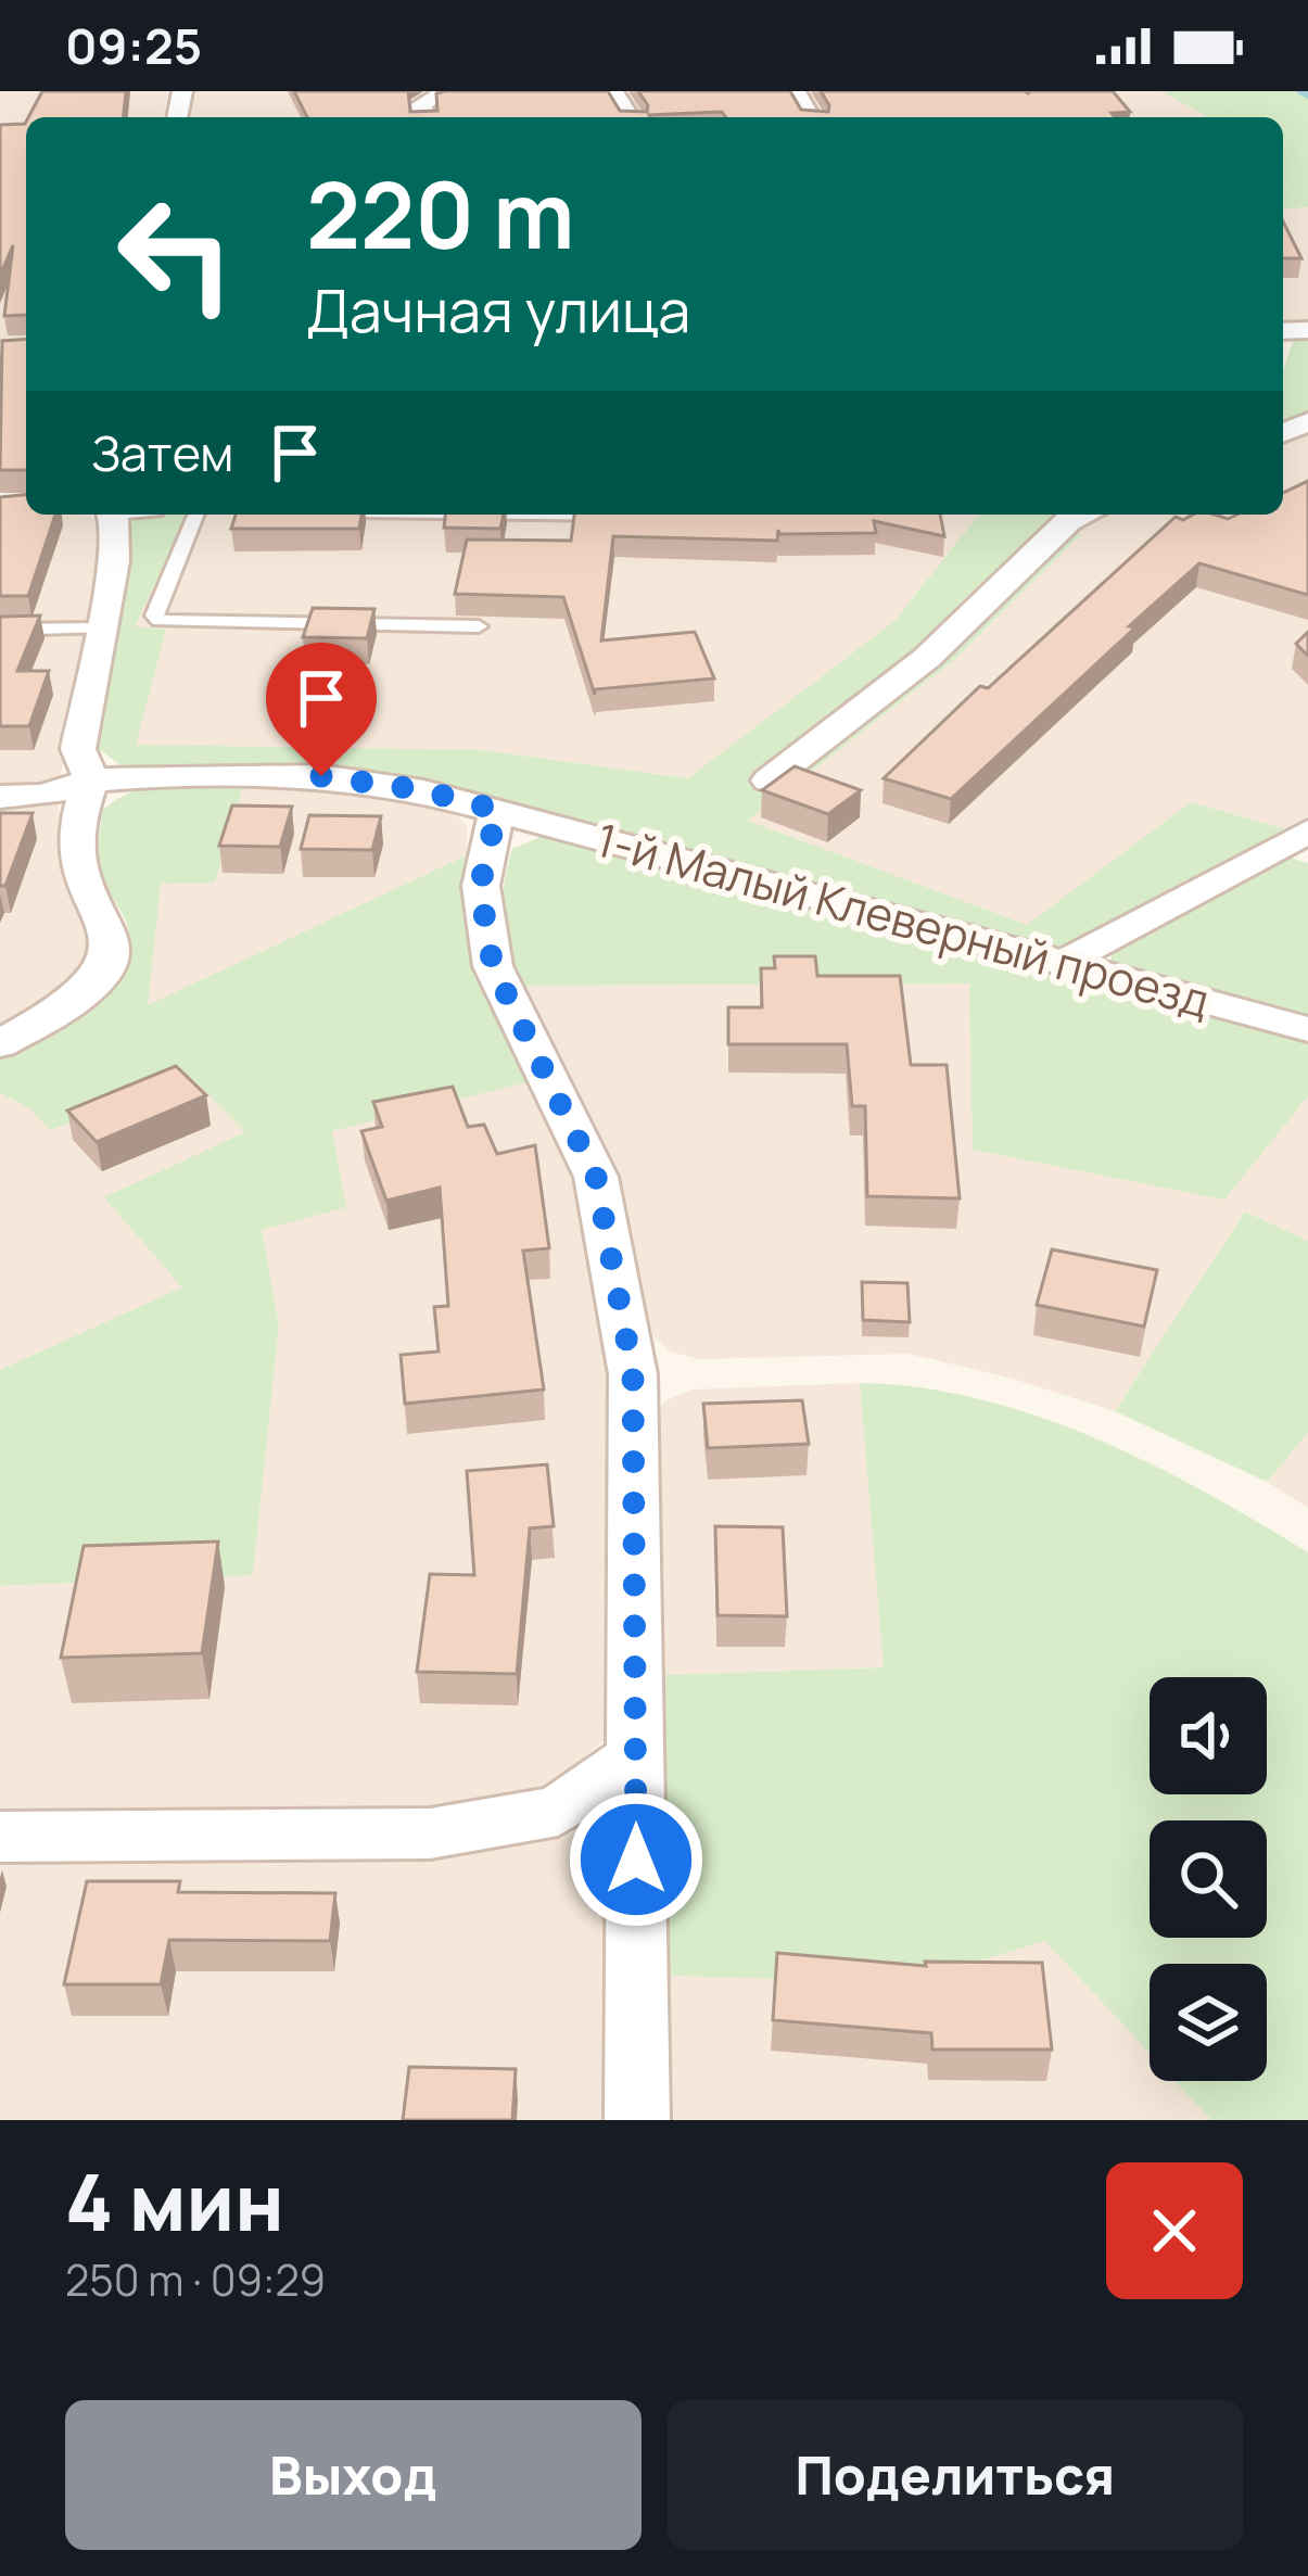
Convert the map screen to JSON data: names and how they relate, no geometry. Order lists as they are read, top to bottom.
{
  "streets": {
    "street": ["1-й Малый Клеверный проезд"]
  },
  "page": {
    "status": "09:25",
    "turn": ["220 m", "Дачная улица"],
    "then": "Затем",
    "heading": ["4 мин", "250 m · 09:29"],
    "buttons": ["Выход", "Поделиться"]
  }
}
